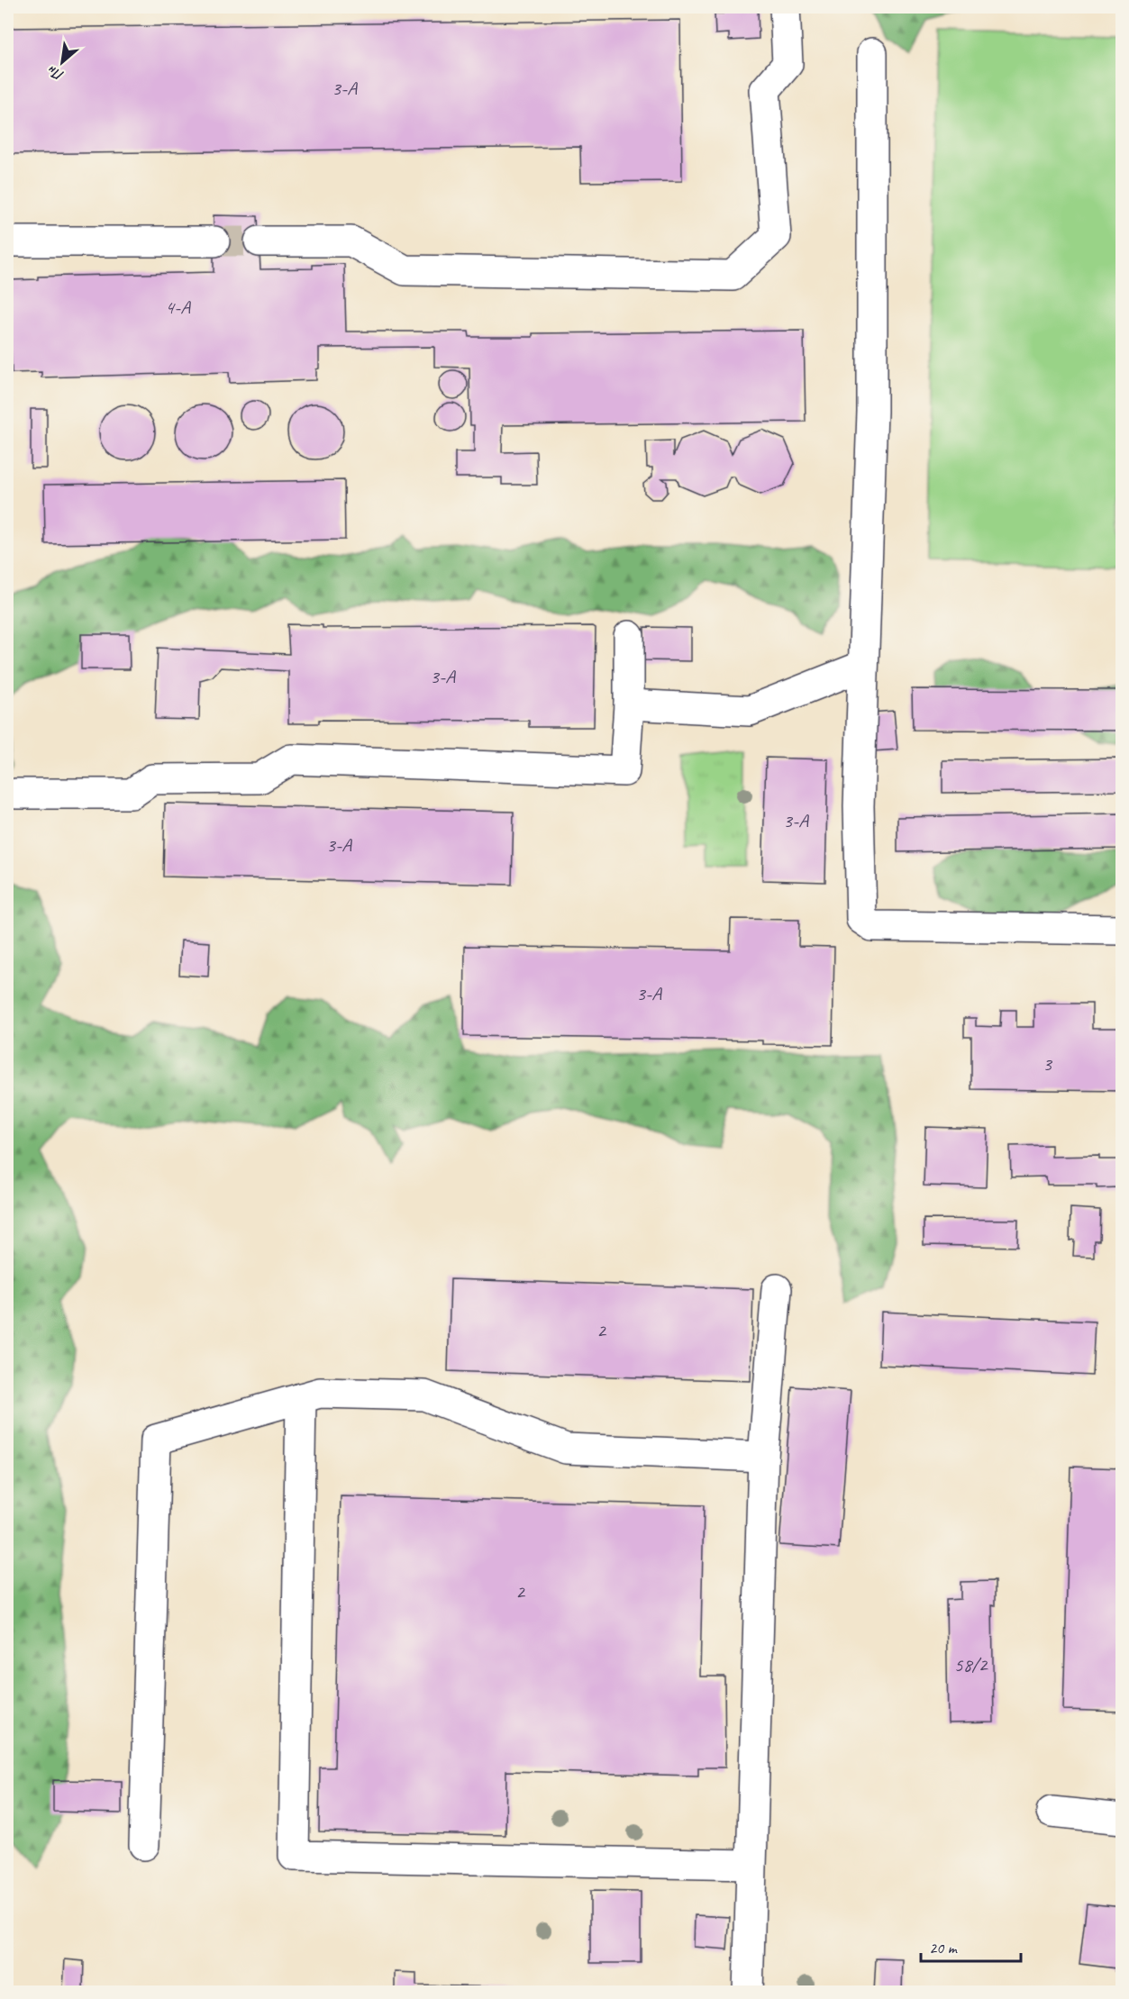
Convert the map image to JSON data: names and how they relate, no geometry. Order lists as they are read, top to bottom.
{
  "house_numbers": [
    "3-А",
    "4-А",
    "3-А",
    "3-А",
    "3-А",
    "3-А",
    "3",
    "2",
    "2",
    "58/2"
  ],
  "scale_bar": "20 m",
  "north": "bottom left"
}
